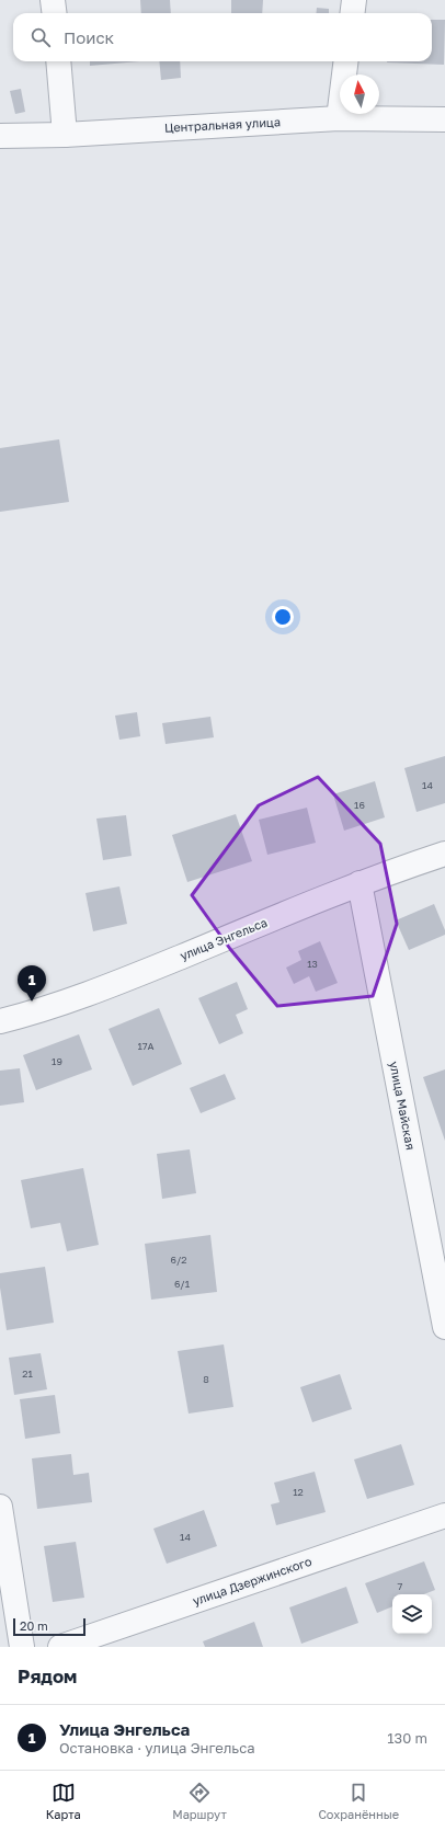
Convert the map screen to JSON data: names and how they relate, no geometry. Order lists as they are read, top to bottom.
{
  "streets": {
    "street": [
      "Центральная улица",
      "улица Энгельса",
      "улица Майская",
      "улица Дзержинского"
    ]
  },
  "crossings": [
    ["улица Энгельса", "улица Майская"]
  ],
  "house_numbers": [
    "14",
    "16",
    "13",
    "17А",
    "19",
    "6/2",
    "6/1",
    "21",
    "8",
    "12",
    "14",
    "7"
  ],
  "scale_bar": "20 m",
  "north": "top",
  "page": {
    "search": "Поиск",
    "pins": "1",
    "scale": "20 m",
    "heading": "Рядом",
    "list": [
      {
        "mark": "1",
        "name": "Улица Энгельса",
        "note": "Остановка · улица Энгельса",
        "value": "130 m"
      }
    ],
    "nav": ["Карта", "Маршрут", "Сохранённые"]
  }
}
